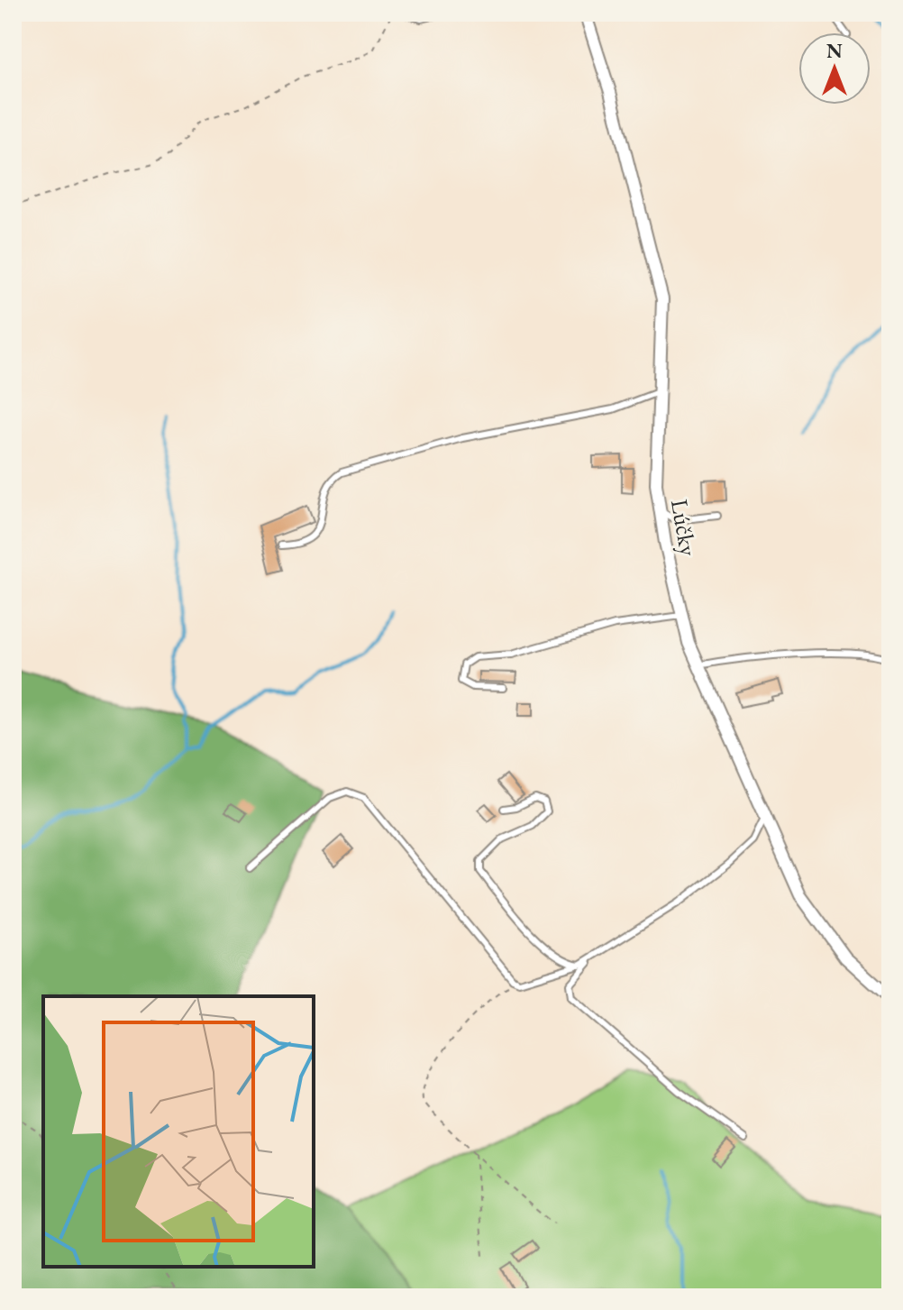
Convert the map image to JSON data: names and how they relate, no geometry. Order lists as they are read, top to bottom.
{
  "streets": {
    "street": ["Lúčky"]
  },
  "north": "top"
}
